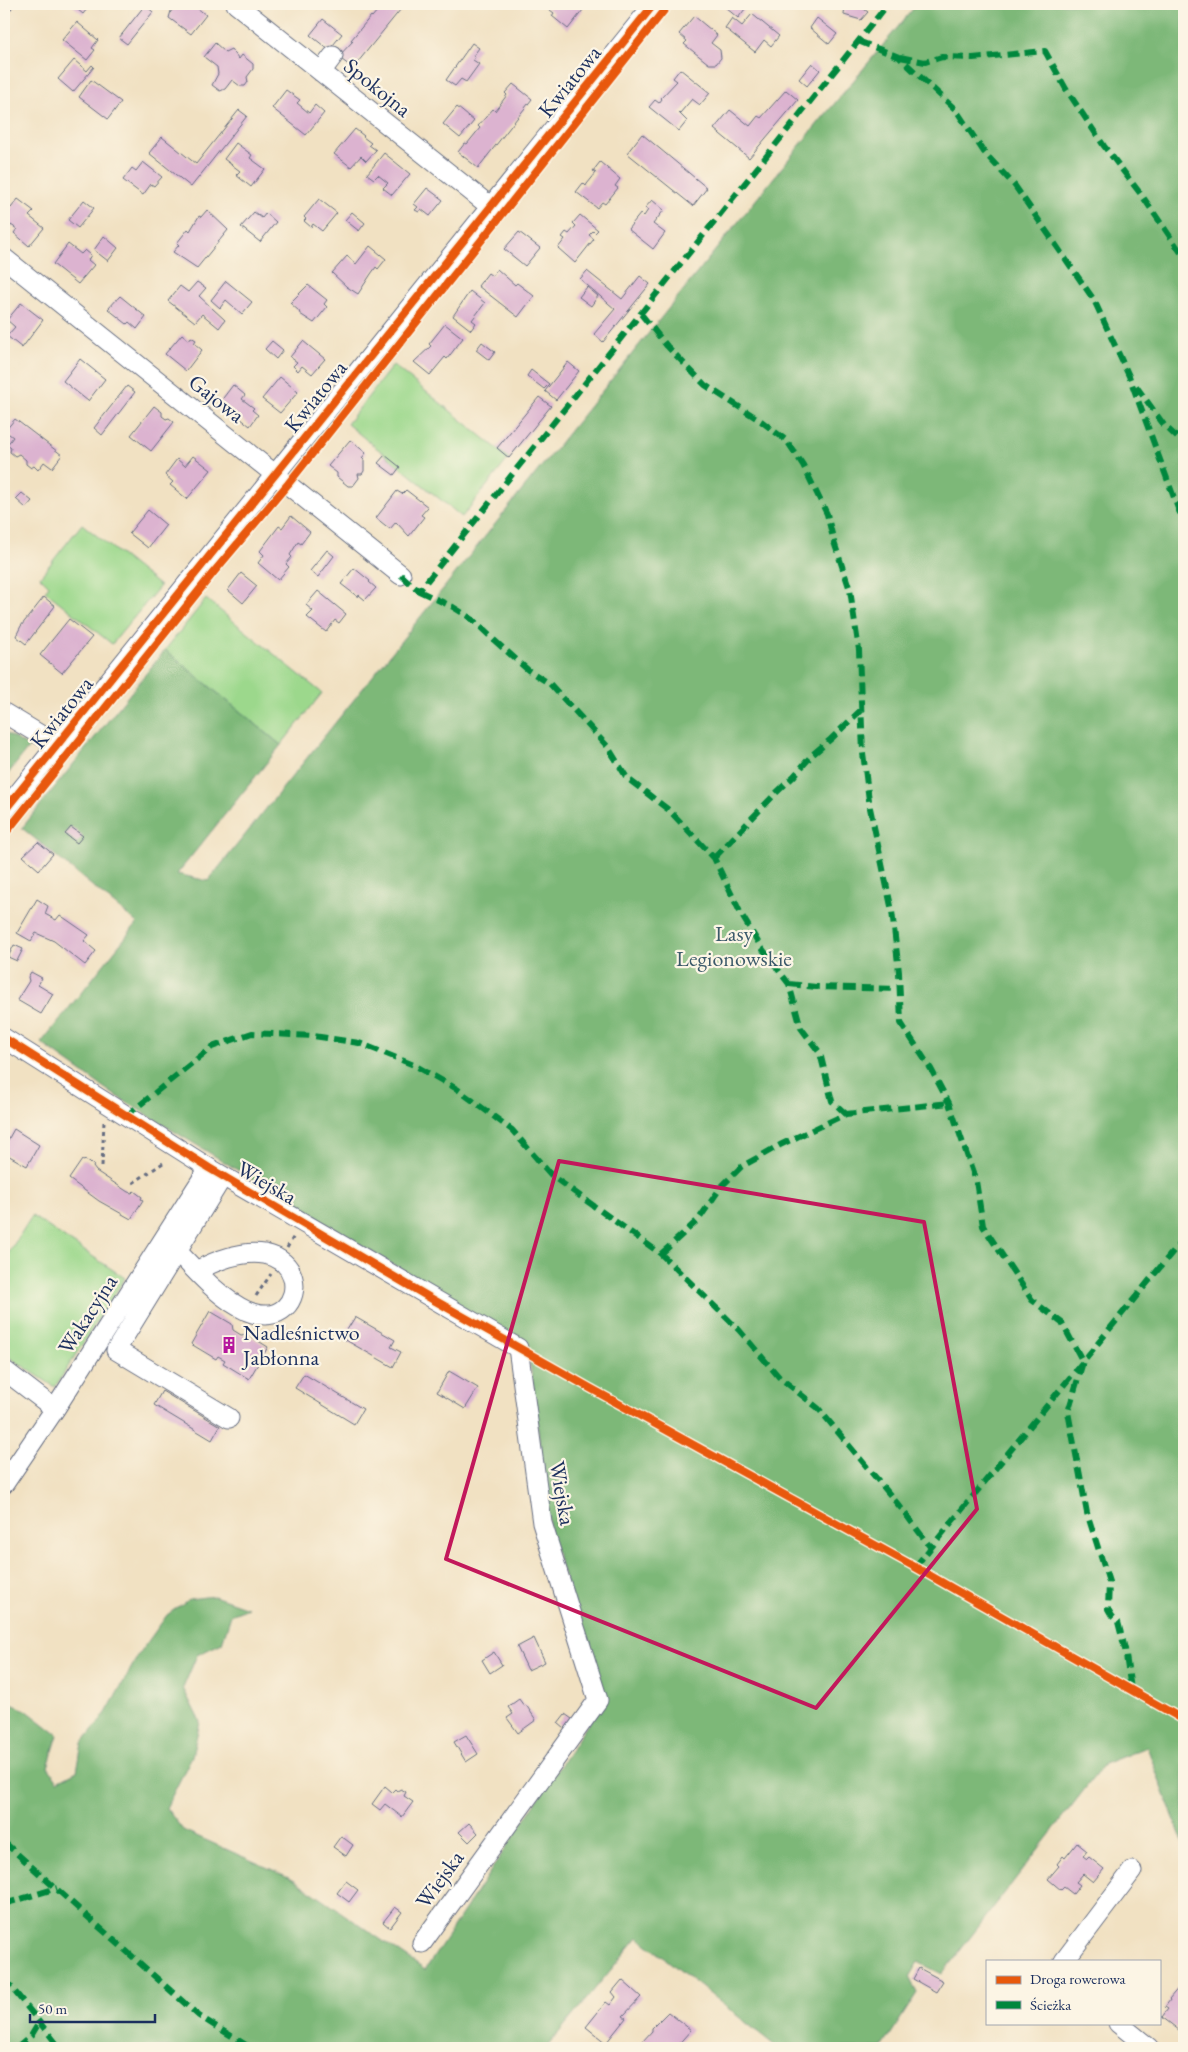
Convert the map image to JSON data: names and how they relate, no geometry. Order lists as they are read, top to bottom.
{
  "streets": {
    "street": [
      "Kwiatowa",
      "Spokojna",
      "Gajowa",
      "Wiejska",
      "Wakacyjna"
    ]
  },
  "crossings": [
    ["Kwiatowa", "Spokojna"],
    ["Kwiatowa", "Gajowa"],
    ["Wiejska", "Wakacyjna"]
  ],
  "parks": ["Lasy Legionowskie"],
  "places": {
    "building": ["Nadleśnictwo Jabłonna"]
  },
  "legend": ["Droga rowerowa", "Ścieżka"],
  "scale_bar": "50 m"
}
